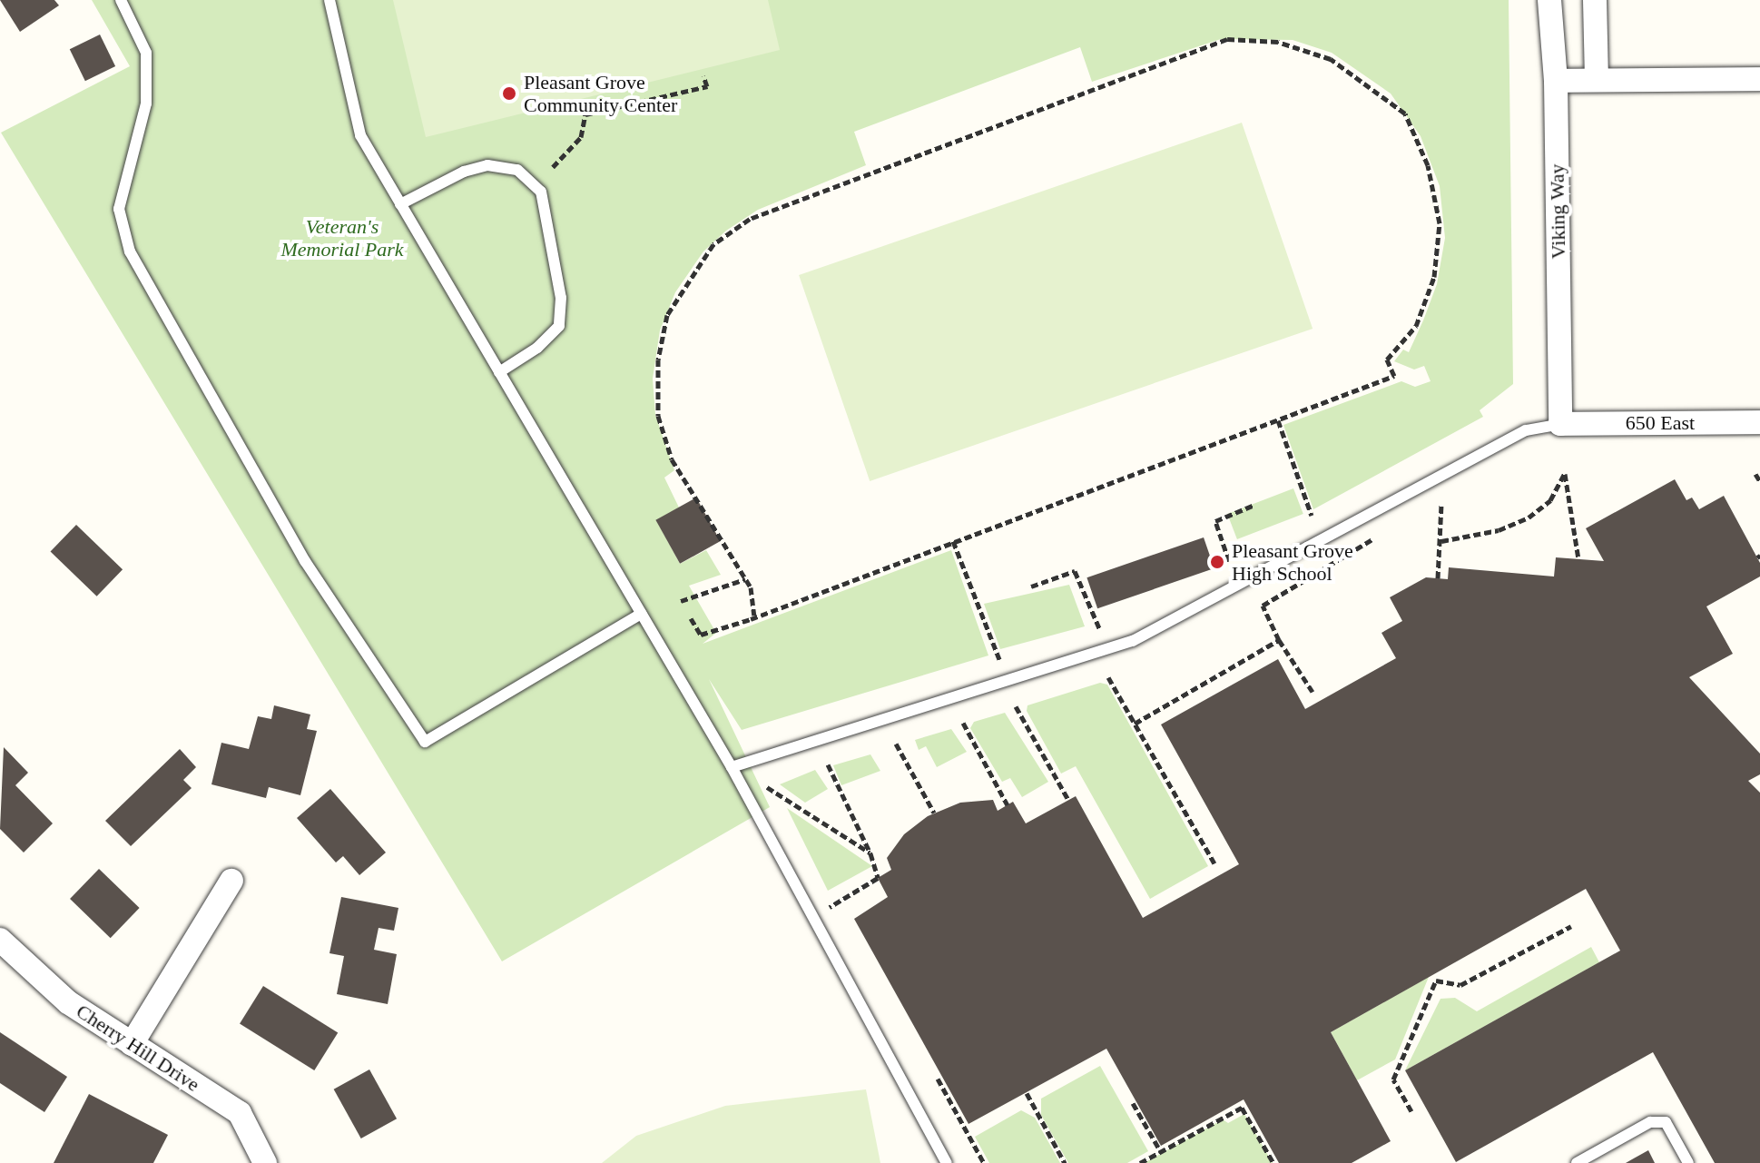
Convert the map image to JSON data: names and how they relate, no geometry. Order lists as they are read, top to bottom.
{
  "streets": {
    "street": ["Viking Way", "650 East", "Cherry Hill Drive"]
  },
  "crossings": [
    ["Viking Way", "650 East"]
  ],
  "parks": ["Veteran's Memorial Park"],
  "places": ["Pleasant Grove Community Center", "Pleasant Grove High School"]
}
